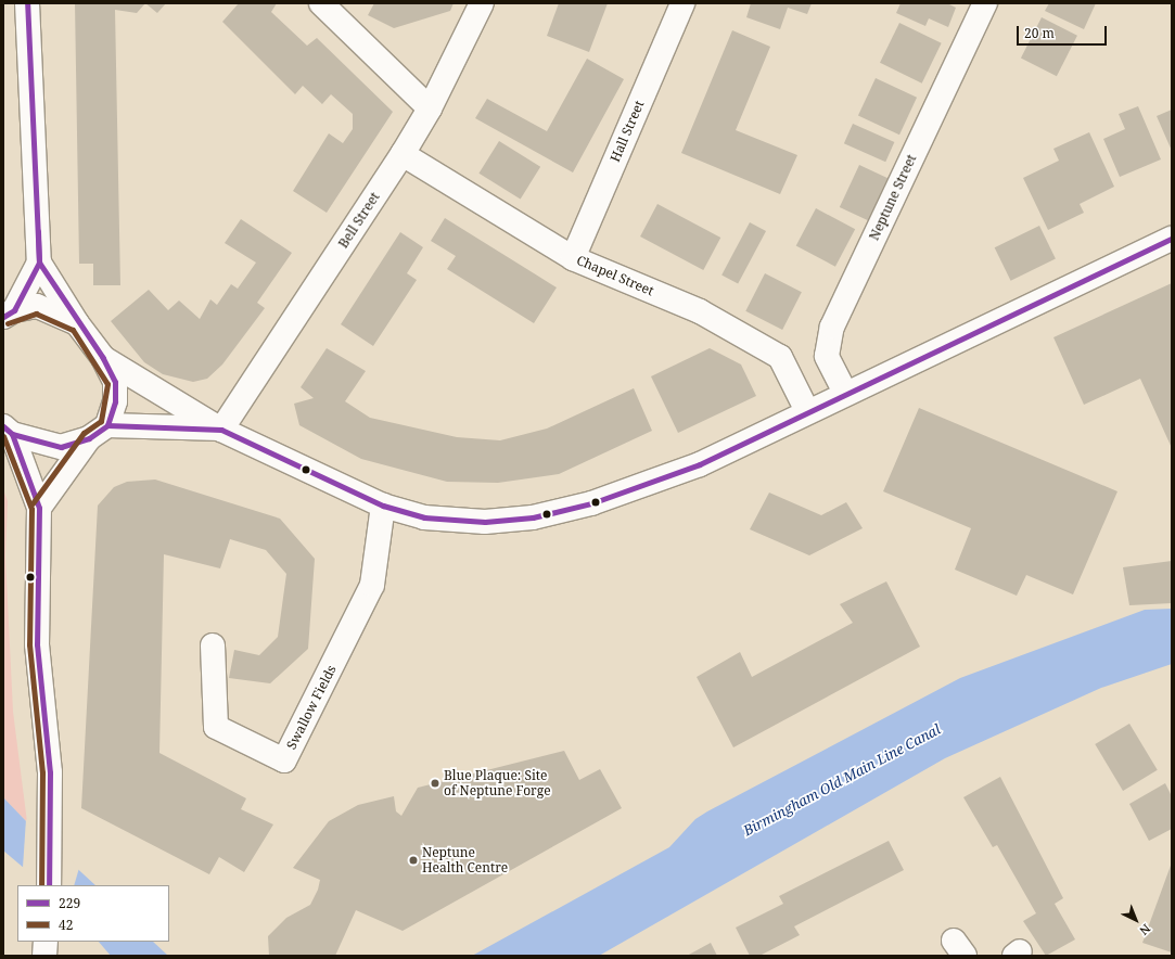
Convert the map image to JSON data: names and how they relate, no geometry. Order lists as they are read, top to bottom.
{
  "streets": {
    "main road": [
      "Hall Street",
      "Neptune Street",
      "Bell Street",
      "Chapel Street",
      "Swallow Fields"
    ]
  },
  "crossings": [
    ["Hall Street", "Chapel Street"],
    ["Bell Street", "Chapel Street"]
  ],
  "water": ["Birmingham Old Main Line Canal"],
  "places": ["Blue Plaque: Site of Neptune Forge", "Neptune Health Centre"],
  "lines": ["transit line 229", "transit line 42"],
  "legend": ["229", "42"],
  "scale_bar": "20 m",
  "north": "bottom right"
}
